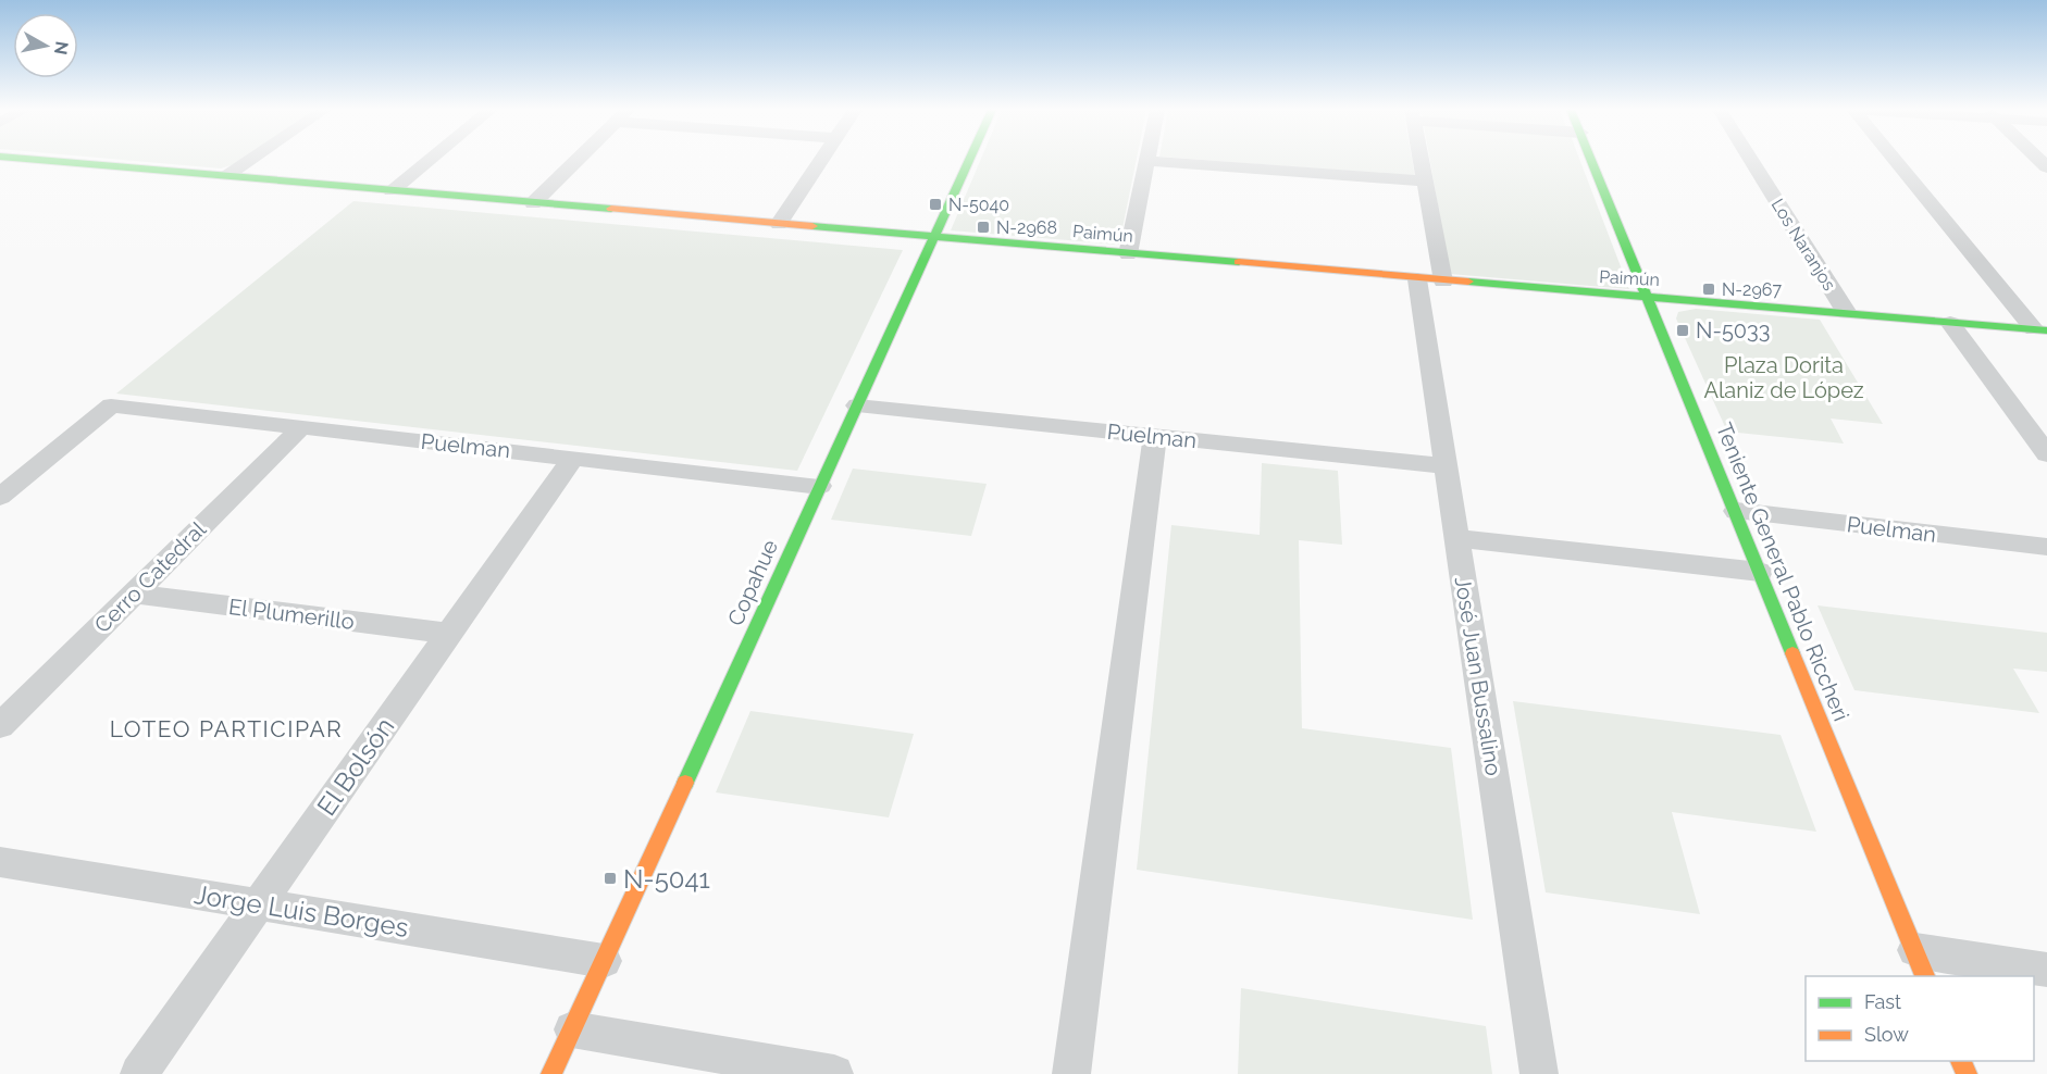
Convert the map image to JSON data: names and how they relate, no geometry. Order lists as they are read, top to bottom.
{
  "streets": {
    "street": [
      "Paimún",
      "Los Naranjos",
      "Puelman",
      "Teniente General Pablo Riccheri",
      "Cerro Catedral",
      "Copahue",
      "El Plumerillo",
      "José Juan Bussalino",
      "El Bolsón",
      "Jorge Luis Borges"
    ]
  },
  "crossings": [
    ["Paimún", "Los Naranjos"],
    ["Paimún", "Teniente General Pablo Riccheri"],
    ["Paimún", "Copahue"],
    ["Paimún", "José Juan Bussalino"],
    ["Puelman", "Teniente General Pablo Riccheri"],
    ["Puelman", "Cerro Catedral"],
    ["Puelman", "Copahue"],
    ["Puelman", "José Juan Bussalino"],
    ["Puelman", "El Bolsón"],
    ["Cerro Catedral", "El Plumerillo"],
    ["Copahue", "Jorge Luis Borges"],
    ["El Plumerillo", "El Bolsón"],
    ["El Bolsón", "Jorge Luis Borges"]
  ],
  "districts": ["LOTEO PARTICIPAR"],
  "parks": ["Plaza Dorita Alaniz de López"],
  "places": {
    "transit": [
      "N-5040",
      "N-2968",
      "N-2967",
      "N-5033",
      "N-5041"
    ]
  },
  "legend": ["Fast", "Slow"],
  "north": "right"
}
